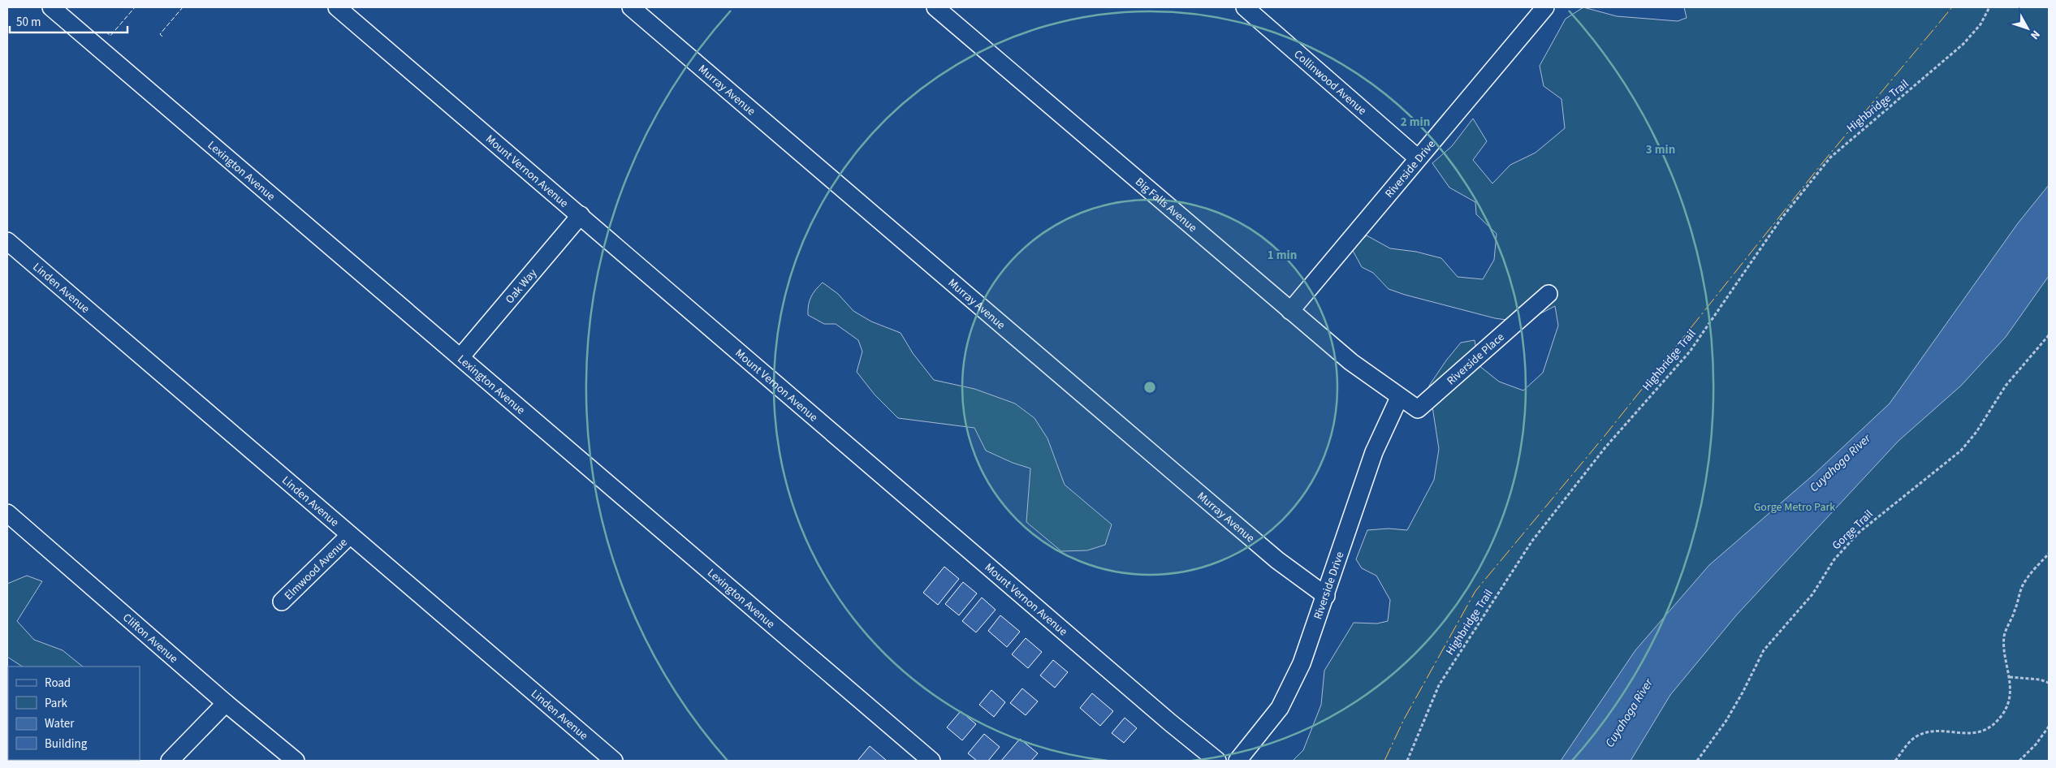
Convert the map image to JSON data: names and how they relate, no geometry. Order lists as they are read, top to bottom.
{
  "streets": {
    "street": [
      "Collinwood Avenue",
      "Murray Avenue",
      "Riverside Drive",
      "Lexington Avenue",
      "Mount Vernon Avenue",
      "Big Falls Avenue",
      "Linden Avenue",
      "Oak Way",
      "Riverside Place",
      "Elmwood Avenue",
      "Clifton Avenue"
    ],
    "path": ["Highbridge Trail", "Gorge Trail"]
  },
  "crossings": [
    ["Collinwood Avenue", "Riverside Drive"],
    ["Murray Avenue", "Riverside Drive"],
    ["Riverside Drive", "Big Falls Avenue"],
    ["Riverside Drive", "Riverside Place"],
    ["Lexington Avenue", "Oak Way"],
    ["Mount Vernon Avenue", "Oak Way"],
    ["Big Falls Avenue", "Riverside Place"],
    ["Linden Avenue", "Elmwood Avenue"]
  ],
  "water": ["Cuyahoga River"],
  "parks": ["Gorge Metro Park"],
  "legend": [
    "Road",
    "Park",
    "Water",
    "Building"
  ],
  "scale_bar": "50 m",
  "north": "bottom right",
  "rings": ["2 min", "3 min", "1 min"]
}
